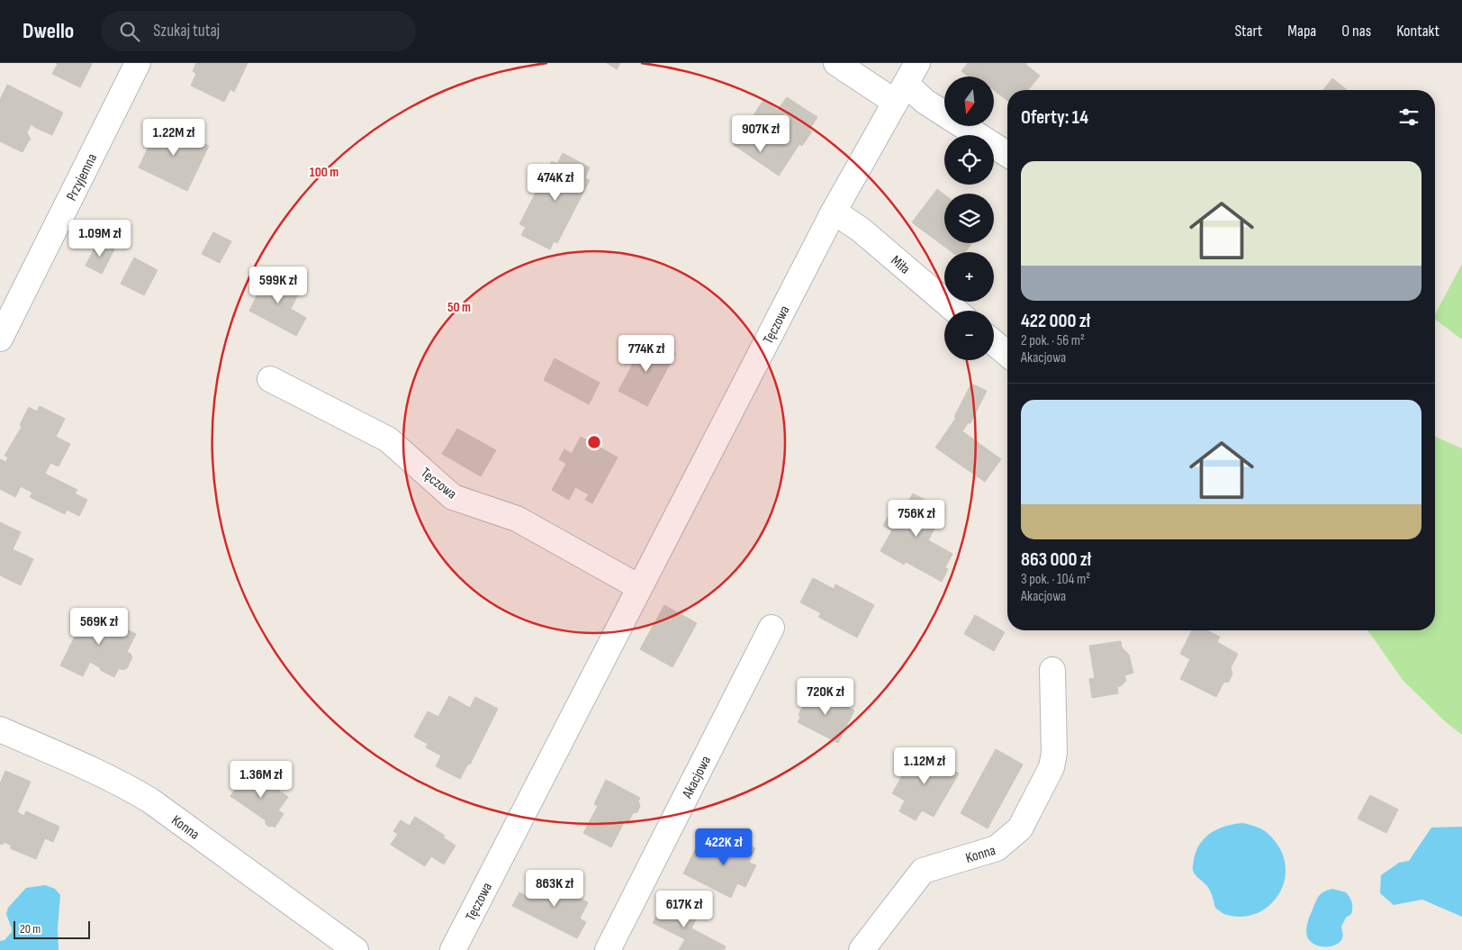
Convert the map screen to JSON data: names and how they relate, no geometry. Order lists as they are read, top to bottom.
{
  "streets": {
    "street": [
      "Przyjemna",
      "Miła",
      "Tęczowa",
      "Akacjowa",
      "Konna"
    ]
  },
  "crossings": [
    ["Miła", "Tęczowa"]
  ],
  "scale_bar": "20 m",
  "north": "bottom",
  "page": {
    "header": "Dwello",
    "search": "Szukaj tutaj",
    "nav": [
      "Start",
      "Mapa",
      "O nas",
      "Kontakt"
    ],
    "map_buttons": ["+", "−"],
    "heading": "Oferty: 14",
    "price": [
      "907K zł",
      "1.22M zł",
      "474K zł",
      "1.09M zł",
      "599K zł",
      "774K zł",
      "756K zł",
      "569K zł",
      "720K zł",
      "1.12M zł",
      "1.36M zł",
      "422K zł",
      "863K zł",
      "617K zł"
    ],
    "list": [
      {
        "name": "422 000 zł",
        "note": "2 pok. · 56 m² · Akacjowa"
      },
      {
        "name": "863 000 zł",
        "note": "3 pok. · 104 m² · Akacjowa"
      }
    ],
    "scale": "20 m"
  },
  "rings": ["100 m", "50 m"]
}
